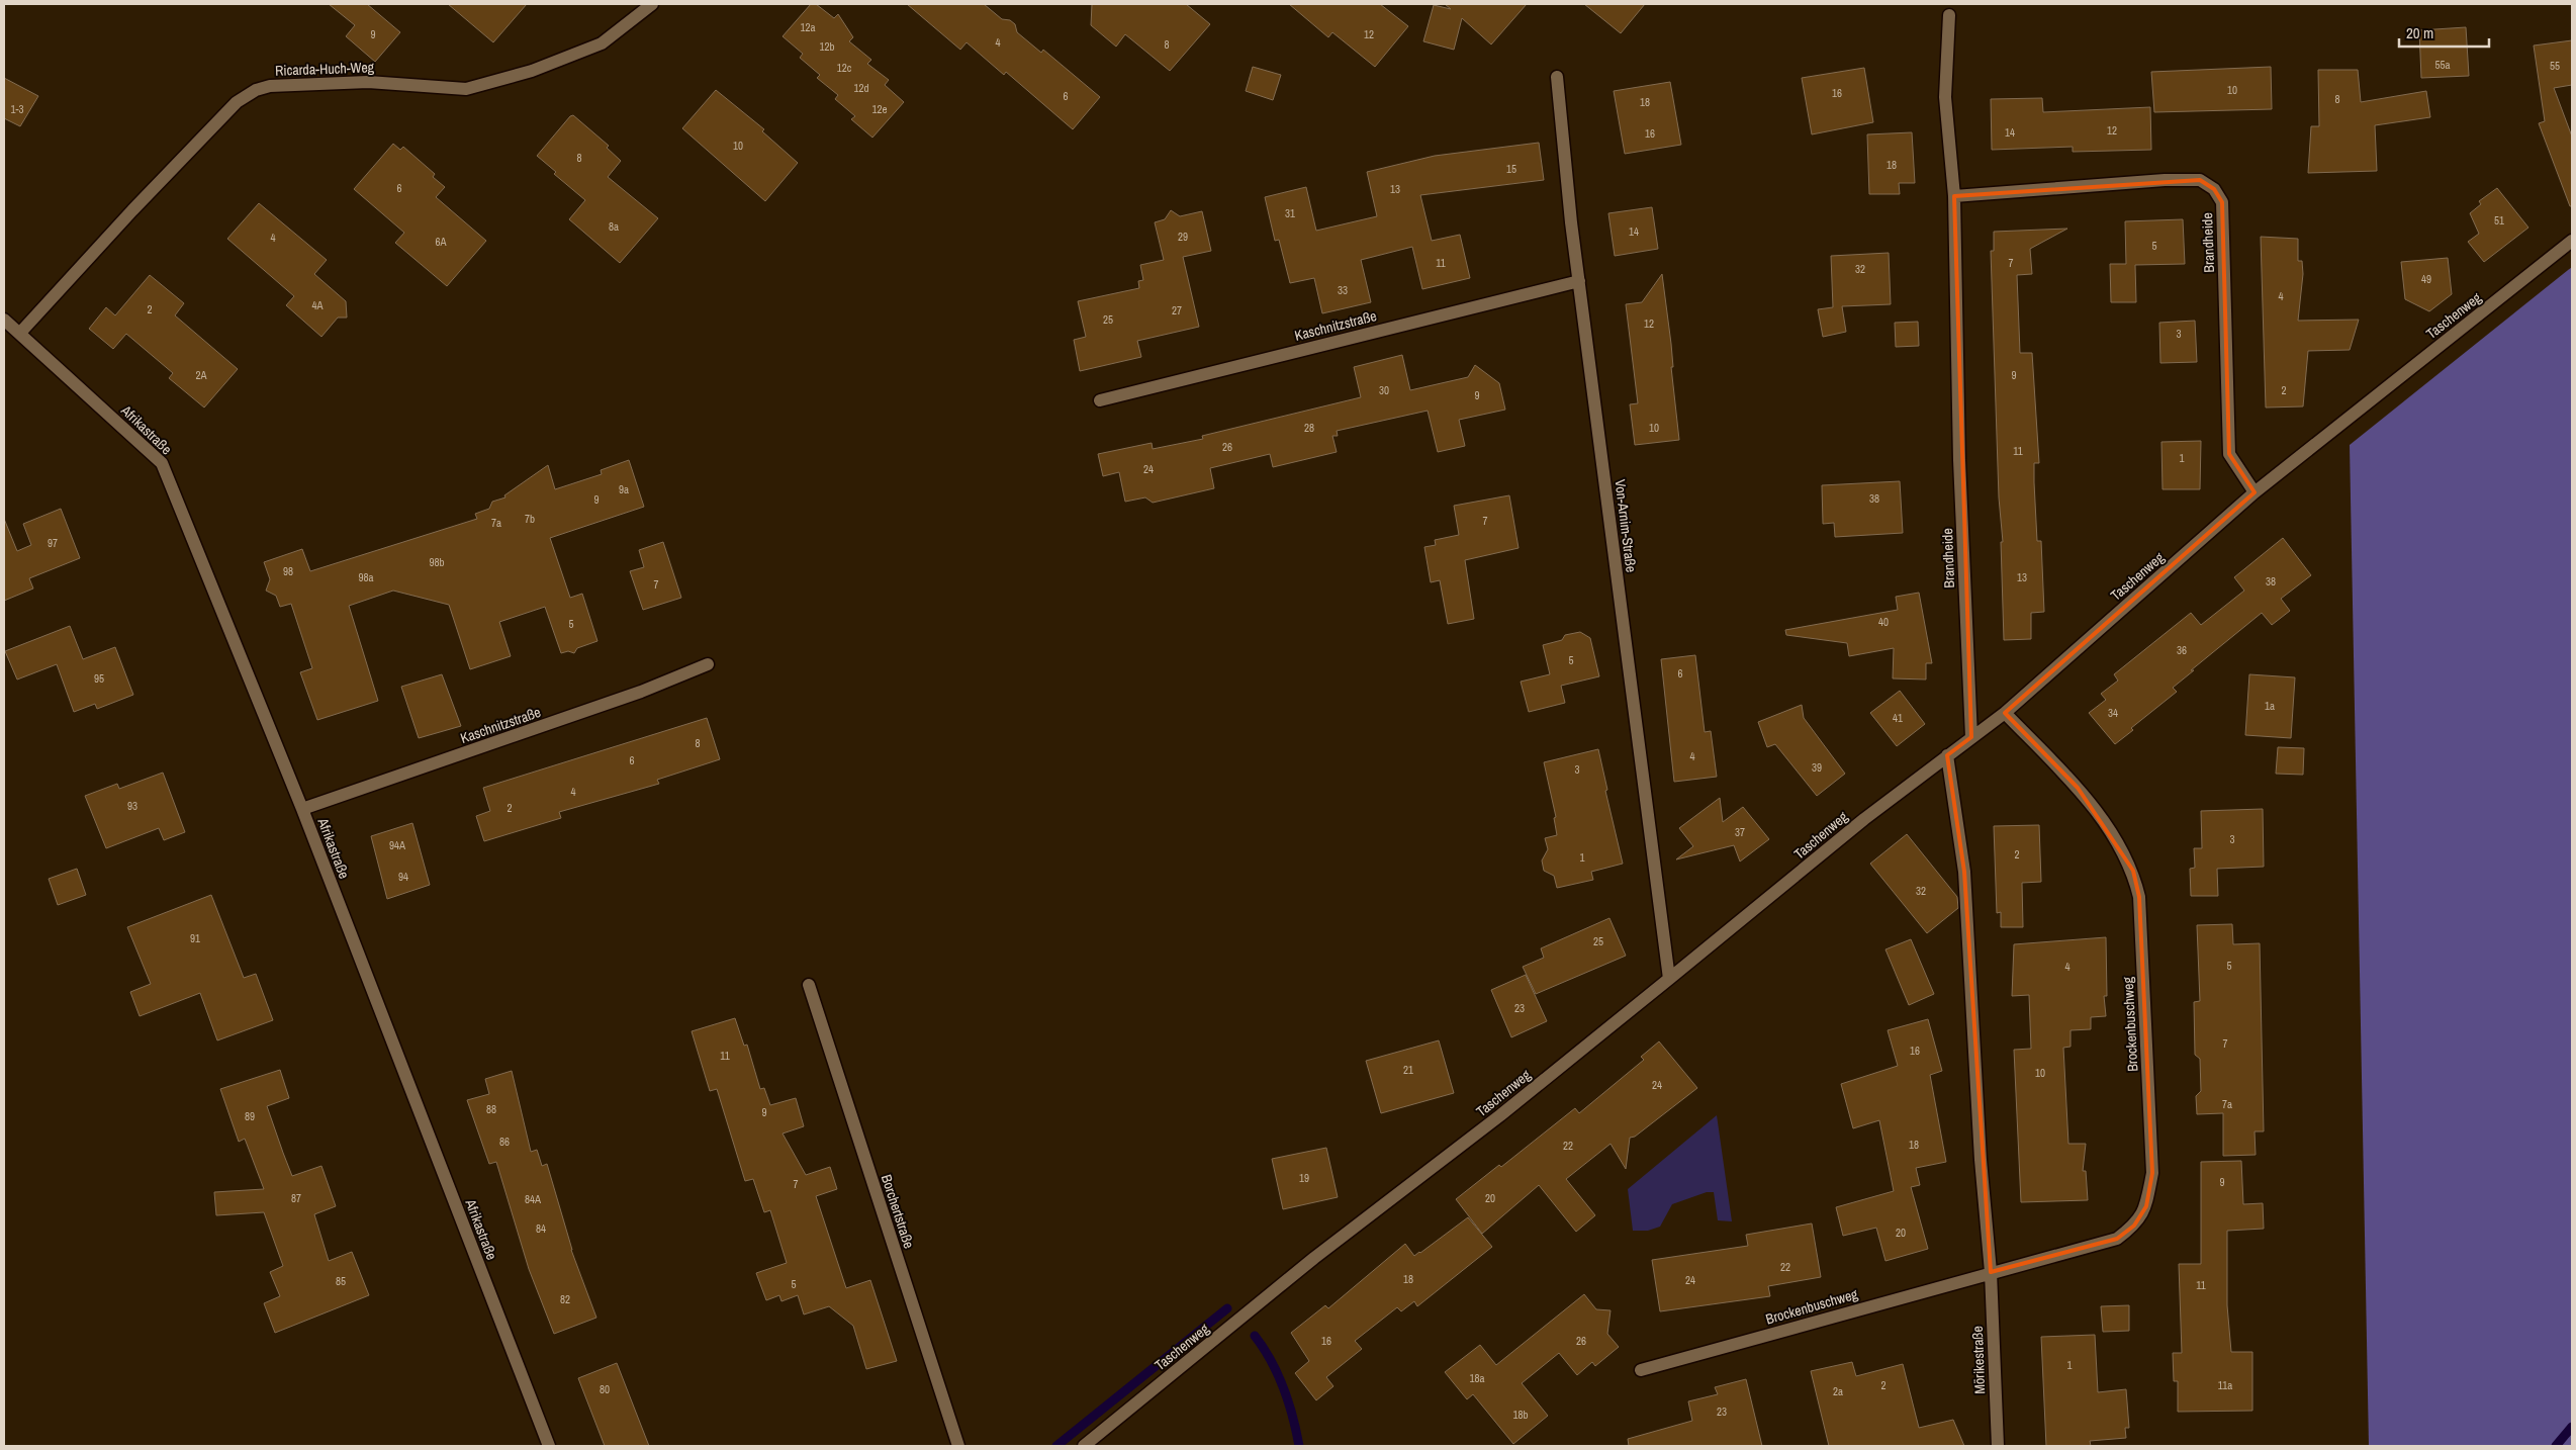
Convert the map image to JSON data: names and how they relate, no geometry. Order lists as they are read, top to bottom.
{
  "streets": {
    "street": [
      "Ricarda-Huch-Weg",
      "Brandheide",
      "Taschenweg",
      "Kaschnitzstraße",
      "Afrikastraße",
      "Von-Arnim-Straße",
      "Brockenbuschweg",
      "Borchertstraße",
      "Mörikestraße"
    ]
  },
  "crossings": [
    ["Ricarda-Huch-Weg", "Afrikastraße"],
    ["Brandheide", "Taschenweg"],
    ["Taschenweg", "Von-Arnim-Straße"],
    ["Taschenweg", "Brockenbuschweg"],
    ["Kaschnitzstraße", "Afrikastraße"],
    ["Kaschnitzstraße", "Von-Arnim-Straße"],
    ["Brockenbuschweg", "Mörikestraße"]
  ],
  "house_numbers": [
    "12a",
    "9",
    "12",
    "4",
    "8",
    "12b",
    "55a",
    "55",
    "12c",
    "12d",
    "10",
    "16",
    "6",
    "8",
    "18",
    "1-3",
    "12e",
    "12",
    "14",
    "16",
    "10",
    "8",
    "18",
    "15",
    "6",
    "13",
    "31",
    "51",
    "8a",
    "14",
    "29",
    "4",
    "6A",
    "5",
    "11",
    "7",
    "32",
    "49",
    "33",
    "4",
    "4A",
    "2",
    "27",
    "25",
    "12",
    "3",
    "2A",
    "9",
    "30",
    "2",
    "9",
    "28",
    "10",
    "26",
    "11",
    "1",
    "24",
    "9a",
    "38",
    "9",
    "7b",
    "7",
    "7a",
    "97",
    "98b",
    "98",
    "98a",
    "13",
    "38",
    "7",
    "40",
    "5",
    "36",
    "5",
    "6",
    "95",
    "1a",
    "34",
    "41",
    "8",
    "4",
    "6",
    "39",
    "3",
    "4",
    "93",
    "2",
    "37",
    "3",
    "94A",
    "2",
    "1",
    "94",
    "32",
    "91",
    "25",
    "5",
    "4",
    "23",
    "7",
    "16",
    "11",
    "21",
    "10",
    "24",
    "7a",
    "88",
    "9",
    "89",
    "86",
    "18",
    "22",
    "19",
    "9",
    "7",
    "87",
    "20",
    "84A",
    "84",
    "20",
    "22",
    "18",
    "24",
    "85",
    "5",
    "11",
    "82",
    "16",
    "26",
    "1",
    "18a",
    "2",
    "11a",
    "80",
    "2a",
    "23",
    "18b"
  ],
  "scale_bar": "20 m"
}
